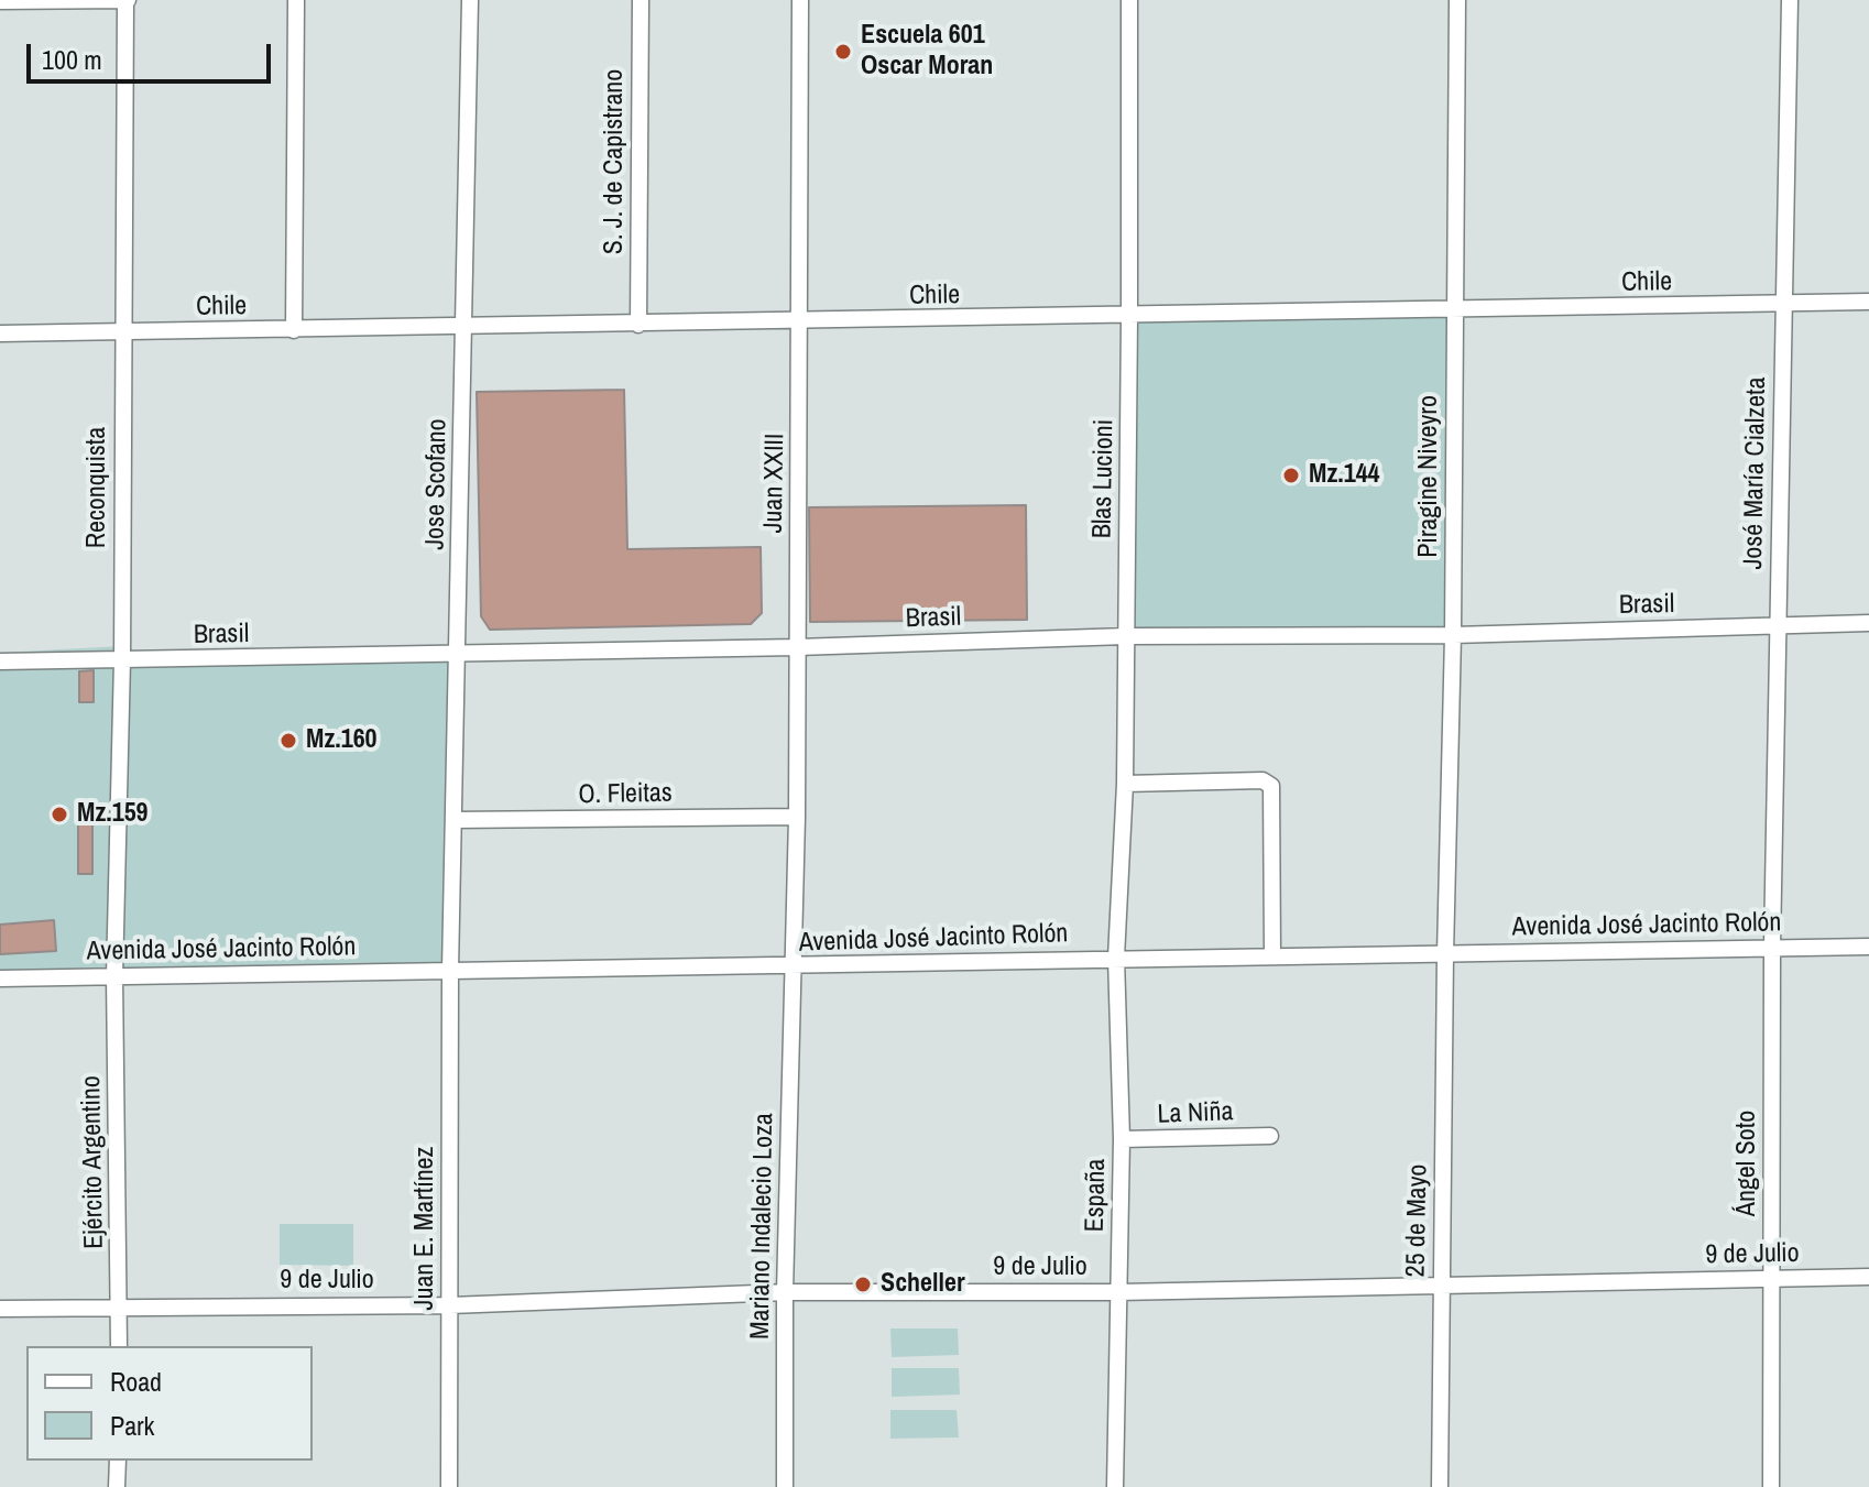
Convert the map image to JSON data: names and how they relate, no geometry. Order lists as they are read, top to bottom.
{
  "streets": {
    "street": [
      "S. J. de Capistrano",
      "Chile",
      "José María Cialzeta",
      "Piragine Niveyro",
      "Blas Lucioni",
      "Juan XXIII",
      "Jose Scofano",
      "Reconquista",
      "Brasil",
      "O. Fleitas",
      "Avenida José Jacinto Rolón",
      "La Niña",
      "Ejército Argentino",
      "Ángel Soto",
      "España",
      "25 de Mayo",
      "Mariano Indalecio Loza",
      "Juan E. Martínez",
      "9 de Julio"
    ]
  },
  "crossings": [
    ["S. J. de Capistrano", "Chile"],
    ["Chile", "José María Cialzeta"],
    ["Chile", "Piragine Niveyro"],
    ["Chile", "Blas Lucioni"],
    ["Chile", "Juan XXIII"],
    ["Chile", "Jose Scofano"],
    ["Chile", "Reconquista"],
    ["José María Cialzeta", "Brasil"],
    ["José María Cialzeta", "Avenida José Jacinto Rolón"],
    ["José María Cialzeta", "Ángel Soto"],
    ["Piragine Niveyro", "Brasil"],
    ["Piragine Niveyro", "Avenida José Jacinto Rolón"],
    ["Piragine Niveyro", "25 de Mayo"],
    ["Blas Lucioni", "Brasil"],
    ["Blas Lucioni", "Avenida José Jacinto Rolón"],
    ["Blas Lucioni", "España"],
    ["Juan XXIII", "Brasil"],
    ["Juan XXIII", "O. Fleitas"],
    ["Juan XXIII", "Avenida José Jacinto Rolón"],
    ["Juan XXIII", "Mariano Indalecio Loza"],
    ["Jose Scofano", "Brasil"],
    ["Jose Scofano", "O. Fleitas"],
    ["Jose Scofano", "Avenida José Jacinto Rolón"],
    ["Jose Scofano", "Juan E. Martínez"],
    ["Reconquista", "Brasil"],
    ["Reconquista", "Avenida José Jacinto Rolón"],
    ["Reconquista", "Ejército Argentino"],
    ["Avenida José Jacinto Rolón", "Ejército Argentino"],
    ["Avenida José Jacinto Rolón", "Ángel Soto"],
    ["Avenida José Jacinto Rolón", "España"],
    ["Avenida José Jacinto Rolón", "25 de Mayo"],
    ["Avenida José Jacinto Rolón", "Mariano Indalecio Loza"],
    ["Avenida José Jacinto Rolón", "Juan E. Martínez"],
    ["La Niña", "España"],
    ["Ejército Argentino", "9 de Julio"],
    ["Ángel Soto", "9 de Julio"],
    ["España", "9 de Julio"],
    ["25 de Mayo", "9 de Julio"],
    ["Mariano Indalecio Loza", "9 de Julio"],
    ["Juan E. Martínez", "9 de Julio"]
  ],
  "places": [
    "Escuela 601 Oscar Moran",
    "Mz.144",
    "Mz.160",
    "Mz.159",
    "Scheller"
  ],
  "legend": ["Road", "Park"],
  "scale_bar": "100 m"
}
